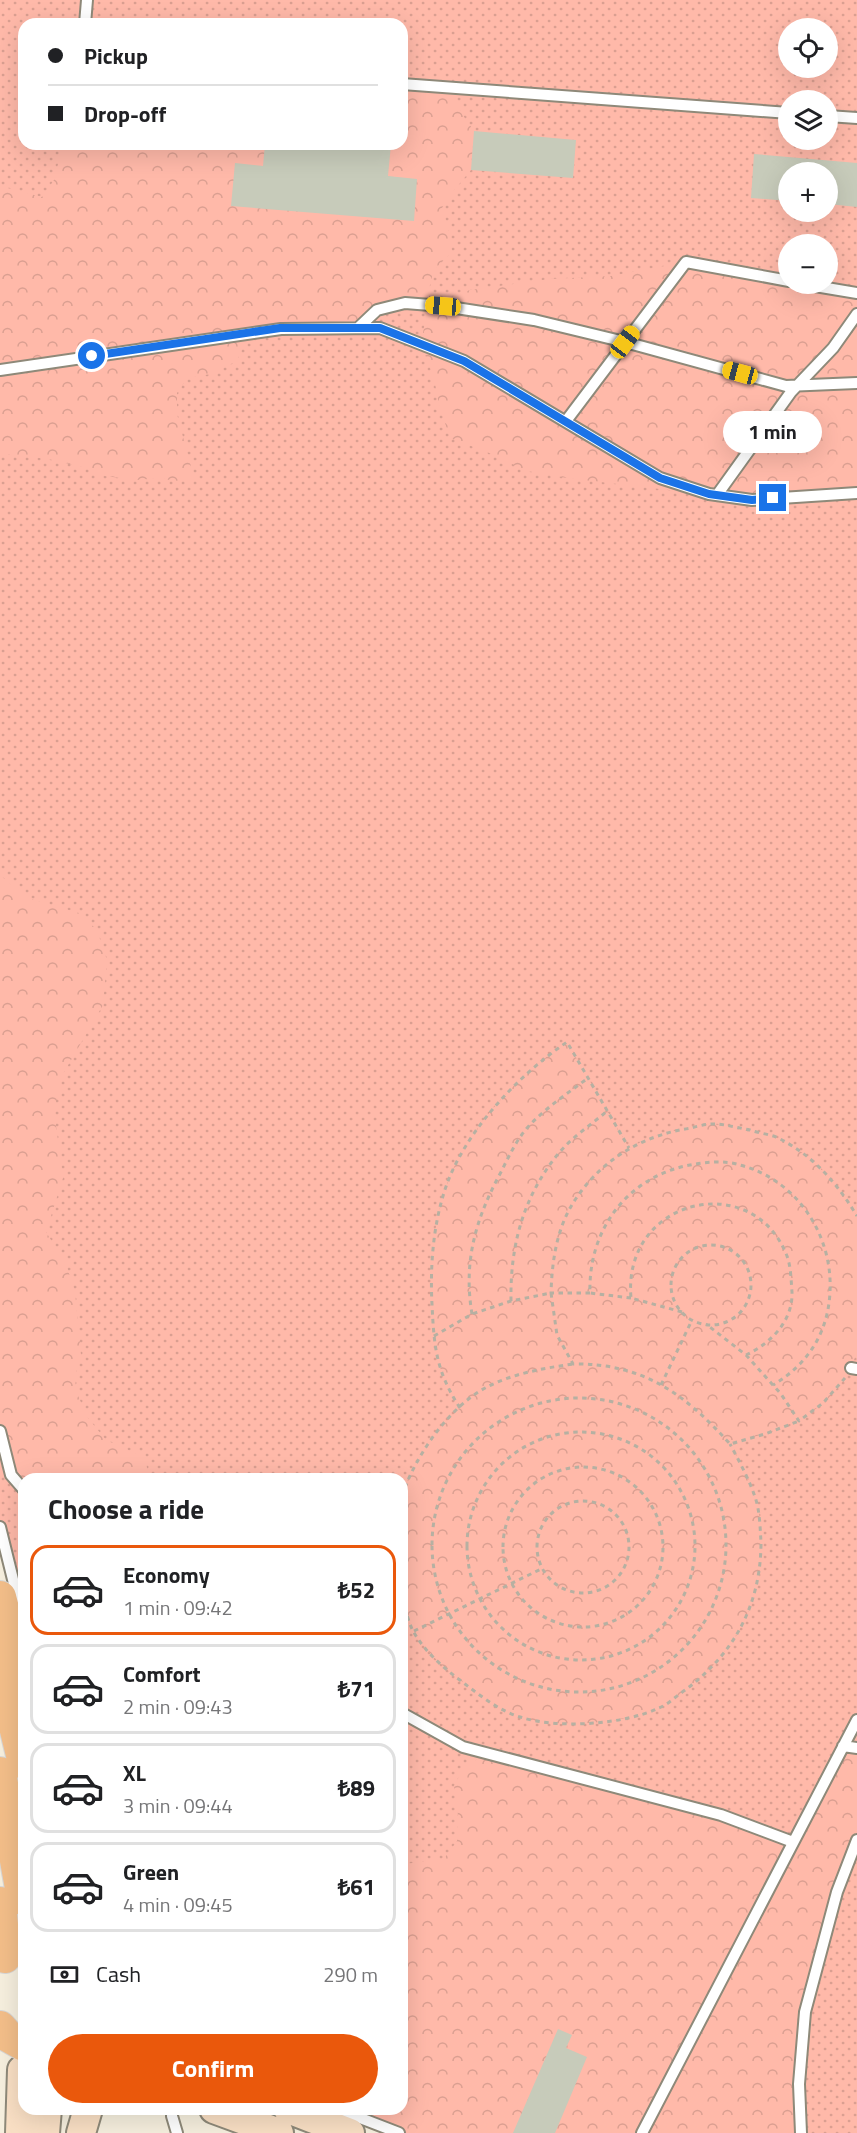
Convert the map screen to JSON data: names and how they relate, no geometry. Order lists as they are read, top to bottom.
{
  "page": {
    "map_buttons": ["+", "−"],
    "banner": ["Pickup", "Drop-off"],
    "bubble": "1 min",
    "heading": "Choose a ride",
    "list": [
      {
        "name": "Economy",
        "note": "1 min · 09:42",
        "value": "₺52"
      },
      {
        "name": "Comfort",
        "note": "2 min · 09:43",
        "value": "₺71"
      },
      {
        "name": "XL",
        "note": "3 min · 09:44",
        "value": "₺89"
      },
      {
        "name": "Green",
        "note": "4 min · 09:45",
        "value": "₺61"
      }
    ],
    "pay": ["Cash", "290 m"],
    "buttons": "Confirm"
  }
}
